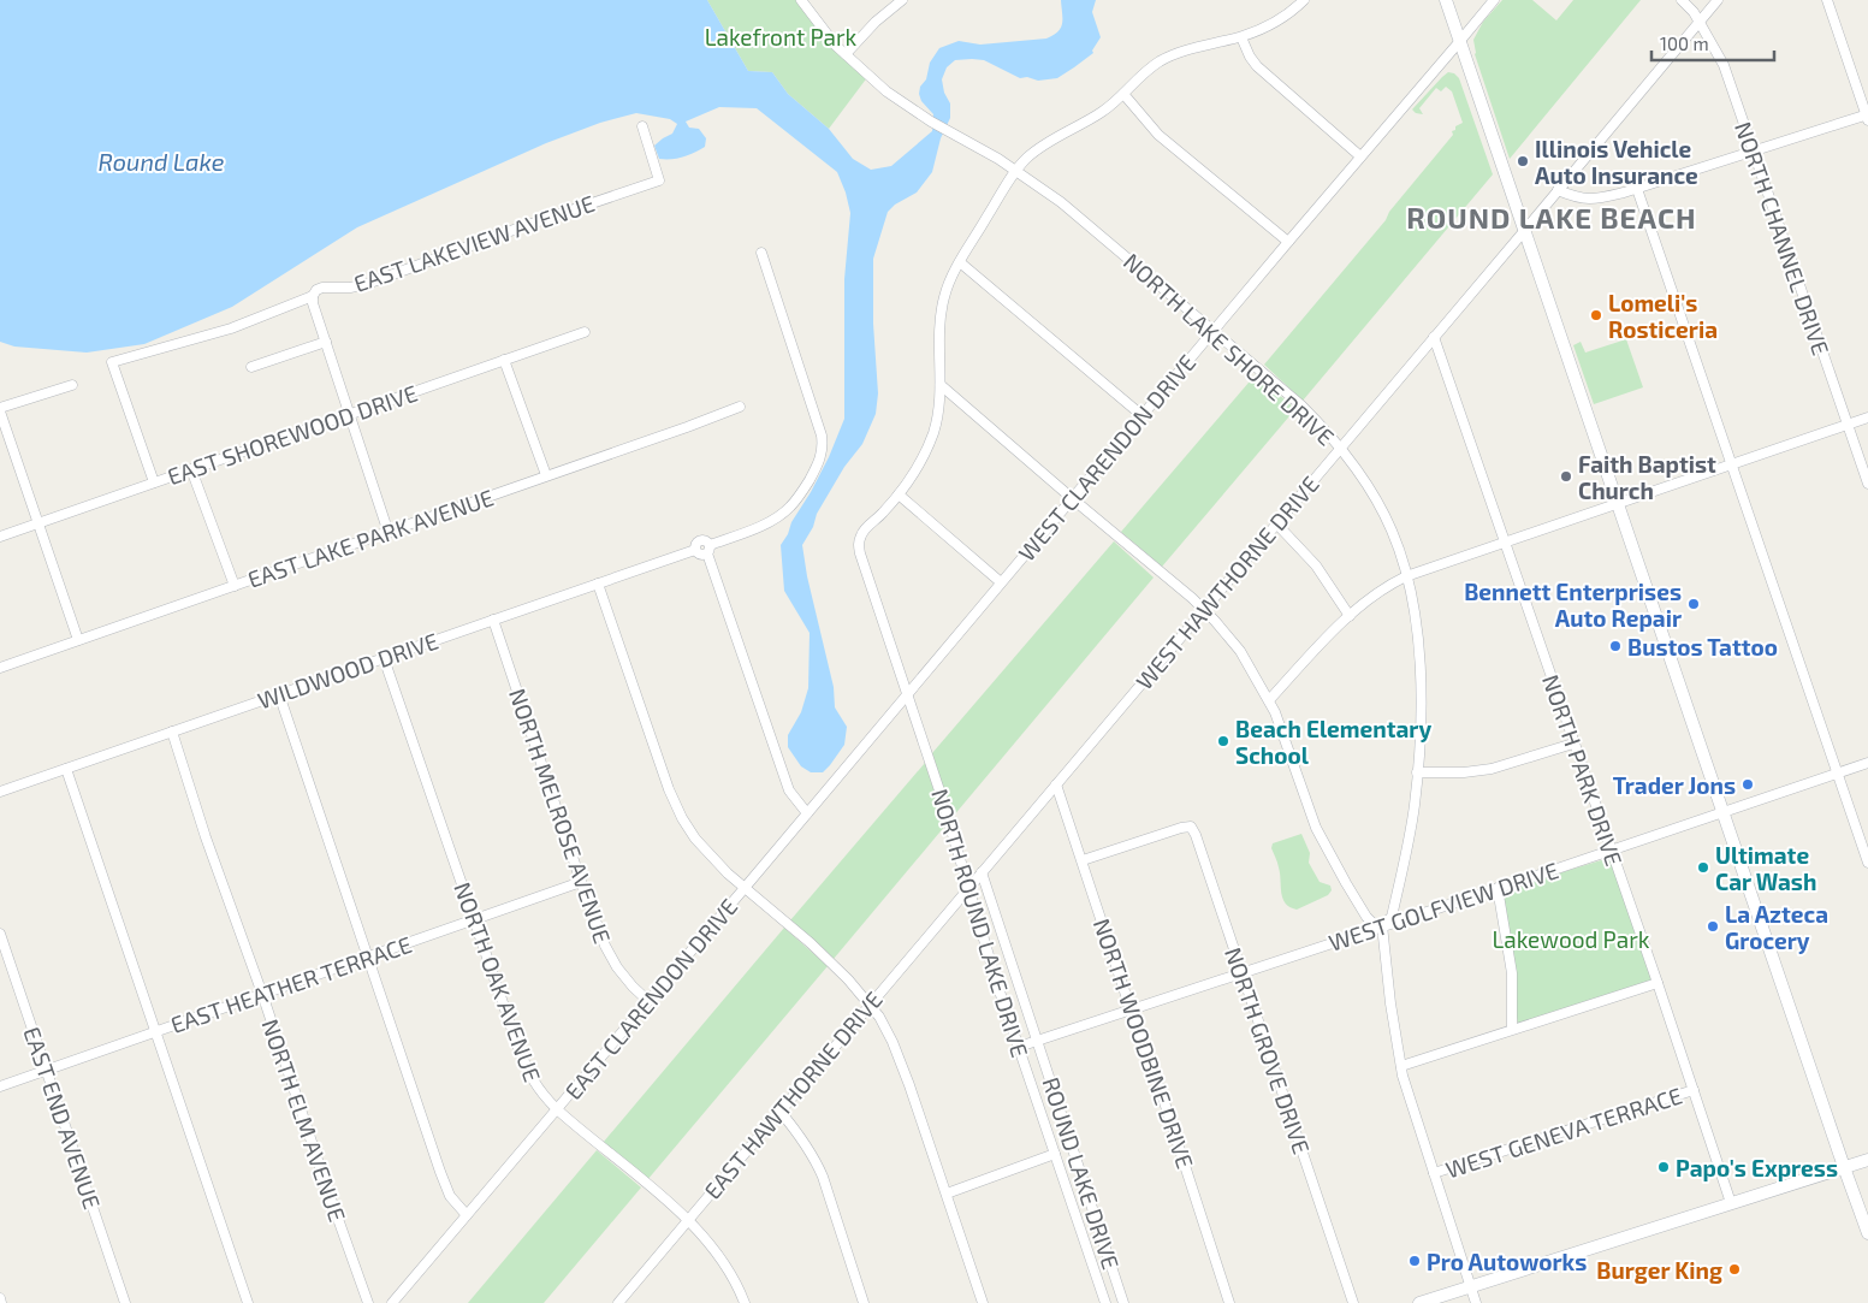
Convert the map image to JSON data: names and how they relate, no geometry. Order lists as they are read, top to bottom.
{
  "streets": {
    "street": [
      "NORTH CHANNEL DRIVE",
      "EAST LAKEVIEW AVENUE",
      "NORTH LAKE SHORE DRIVE",
      "EAST SHOREWOOD DRIVE",
      "WEST CLARENDON DRIVE",
      "EAST LAKE PARK AVENUE",
      "WEST HAWTHORNE DRIVE",
      "WILDWOOD DRIVE",
      "NORTH PARK DRIVE",
      "NORTH MELROSE AVENUE",
      "WEST GOLFVIEW DRIVE",
      "NORTH ROUND LAKE DRIVE",
      "NORTH OAK AVENUE",
      "EAST HEATHER TERRACE",
      "EAST CLARENDON DRIVE",
      "NORTH WOODBINE DRIVE",
      "NORTH GROVE DRIVE",
      "EAST HAWTHORNE DRIVE",
      "EAST END AVENUE",
      "NORTH ELM AVENUE",
      "WEST GENEVA TERRACE",
      "ROUND LAKE DRIVE"
    ]
  },
  "crossings": [
    ["NORTH CHANNEL DRIVE", "WEST HAWTHORNE DRIVE"],
    ["EAST LAKEVIEW AVENUE", "EAST SHOREWOOD DRIVE"],
    ["NORTH LAKE SHORE DRIVE", "WEST CLARENDON DRIVE"],
    ["NORTH LAKE SHORE DRIVE", "WEST HAWTHORNE DRIVE"],
    ["NORTH LAKE SHORE DRIVE", "WEST GOLFVIEW DRIVE"],
    ["WEST CLARENDON DRIVE", "NORTH ROUND LAKE DRIVE"],
    ["WEST CLARENDON DRIVE", "EAST CLARENDON DRIVE"],
    ["WEST HAWTHORNE DRIVE", "NORTH PARK DRIVE"],
    ["WEST HAWTHORNE DRIVE", "NORTH ROUND LAKE DRIVE"],
    ["WEST HAWTHORNE DRIVE", "NORTH WOODBINE DRIVE"],
    ["WEST HAWTHORNE DRIVE", "EAST HAWTHORNE DRIVE"],
    ["WEST HAWTHORNE DRIVE", "ROUND LAKE DRIVE"],
    ["WILDWOOD DRIVE", "NORTH MELROSE AVENUE"],
    ["WILDWOOD DRIVE", "NORTH OAK AVENUE"],
    ["WILDWOOD DRIVE", "NORTH ELM AVENUE"],
    ["NORTH PARK DRIVE", "WEST GOLFVIEW DRIVE"],
    ["NORTH PARK DRIVE", "WEST GENEVA TERRACE"],
    ["NORTH MELROSE AVENUE", "EAST HEATHER TERRACE"],
    ["NORTH MELROSE AVENUE", "EAST CLARENDON DRIVE"],
    ["WEST GOLFVIEW DRIVE", "NORTH ROUND LAKE DRIVE"],
    ["WEST GOLFVIEW DRIVE", "NORTH WOODBINE DRIVE"],
    ["WEST GOLFVIEW DRIVE", "NORTH GROVE DRIVE"],
    ["WEST GOLFVIEW DRIVE", "ROUND LAKE DRIVE"],
    ["NORTH ROUND LAKE DRIVE", "EAST CLARENDON DRIVE"],
    ["NORTH ROUND LAKE DRIVE", "EAST HAWTHORNE DRIVE"],
    ["NORTH OAK AVENUE", "EAST HEATHER TERRACE"],
    ["NORTH OAK AVENUE", "EAST CLARENDON DRIVE"],
    ["NORTH OAK AVENUE", "EAST HAWTHORNE DRIVE"],
    ["EAST HEATHER TERRACE", "EAST END AVENUE"],
    ["EAST HEATHER TERRACE", "NORTH ELM AVENUE"],
    ["NORTH WOODBINE DRIVE", "NORTH GROVE DRIVE"]
  ],
  "districts": ["ROUND LAKE BEACH"],
  "water": ["Round Lake"],
  "parks": ["Lakefront Park", "Lakewood Park"],
  "places": [
    "Illinois Vehicle Auto Insurance",
    "Lomeli's Rosticeria",
    "Faith Baptist Church",
    "Bennett Enterprises Auto Repair",
    "Bustos Tattoo",
    "Beach Elementary School",
    "Trader Jons",
    "Ultimate Car Wash",
    "La Azteca Grocery",
    "Papo's Express",
    "Pro Autoworks",
    "Burger King"
  ],
  "scale_bar": "100 m"
}
